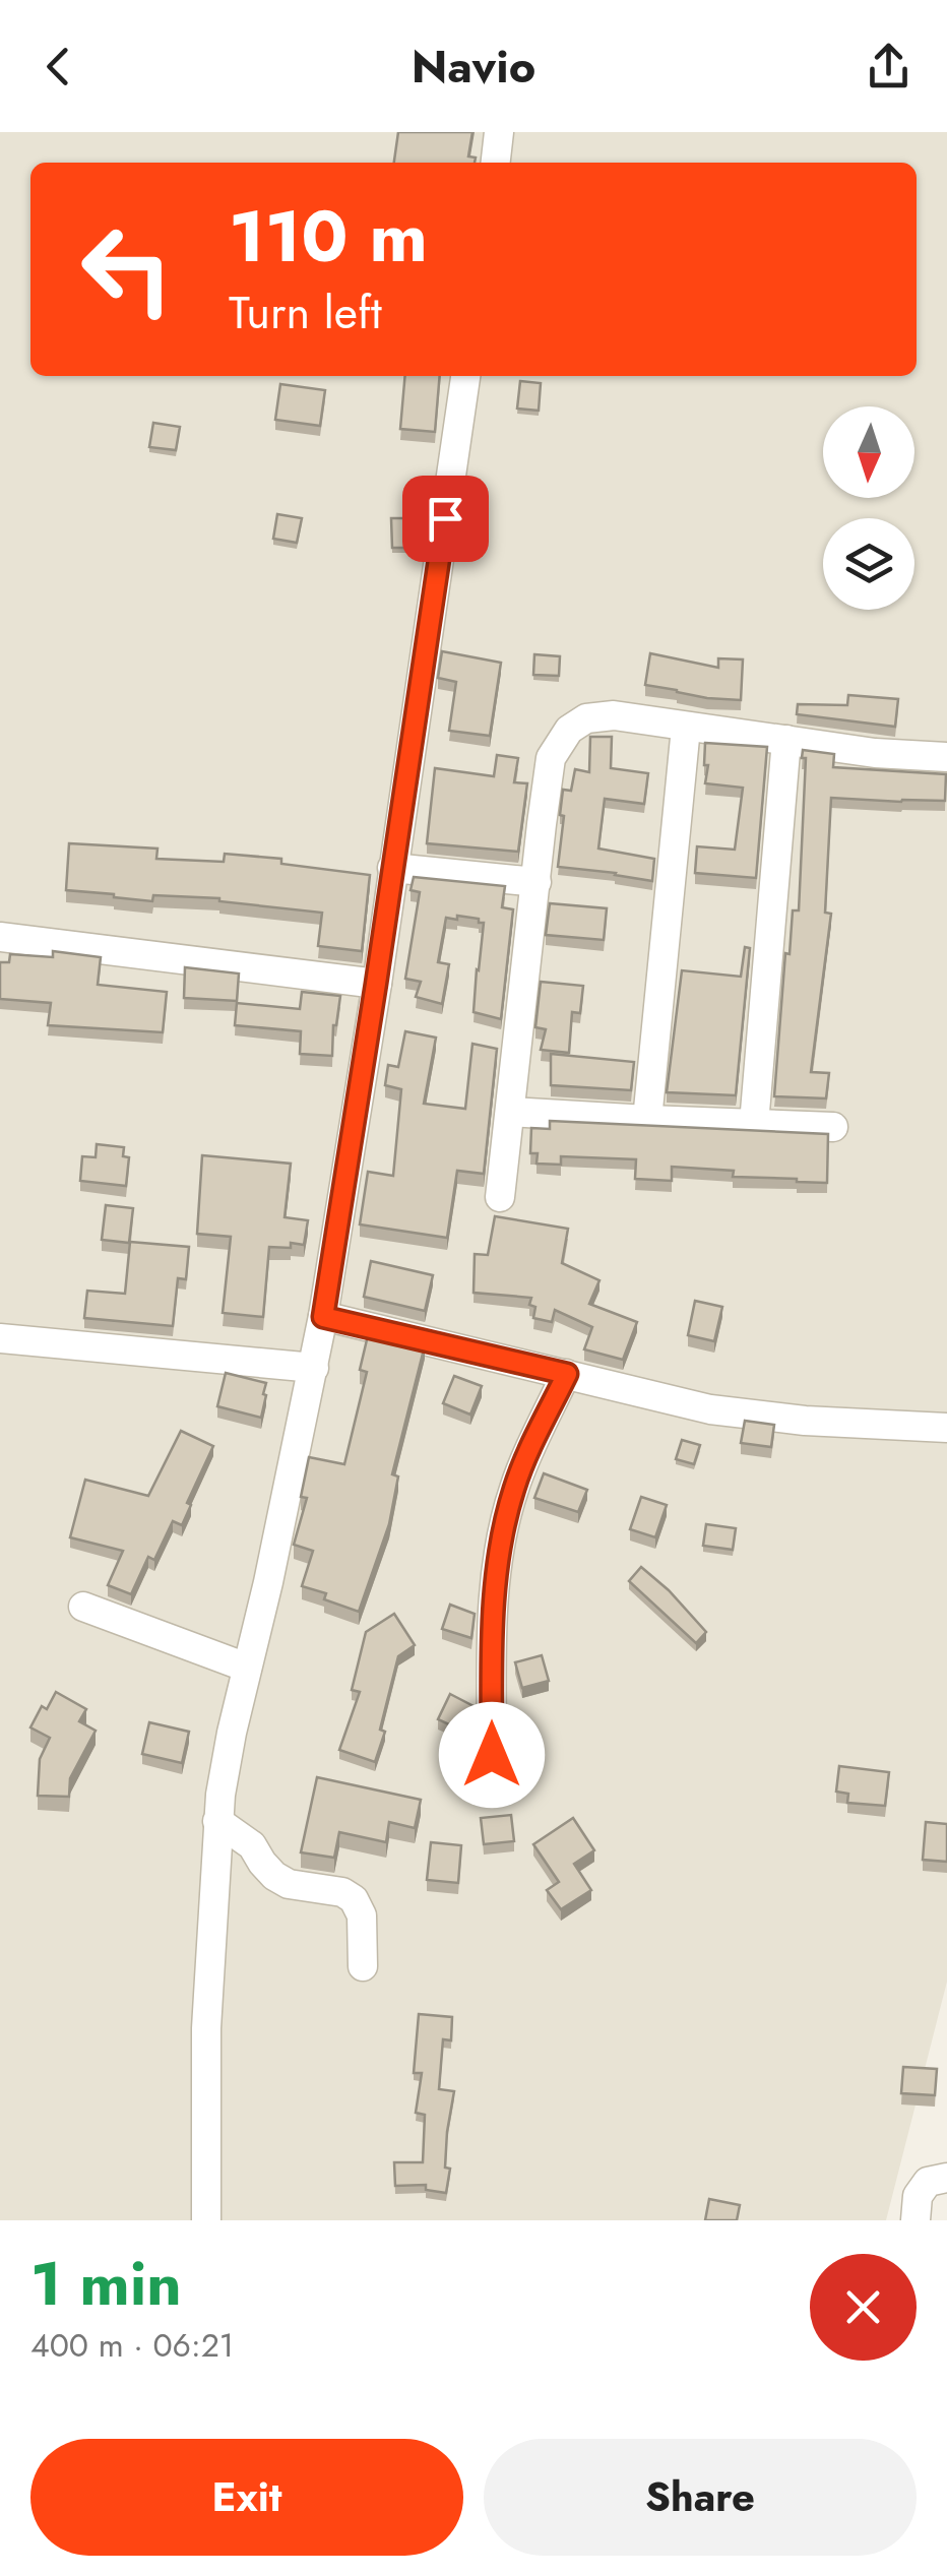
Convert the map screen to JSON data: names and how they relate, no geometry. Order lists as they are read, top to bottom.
{
  "north": "bottom",
  "page": {
    "header": "Navio",
    "turn": ["110 m", "Turn left"],
    "heading": ["1 min", "400 m · 06:21"],
    "buttons": ["Exit", "Share"]
  }
}
